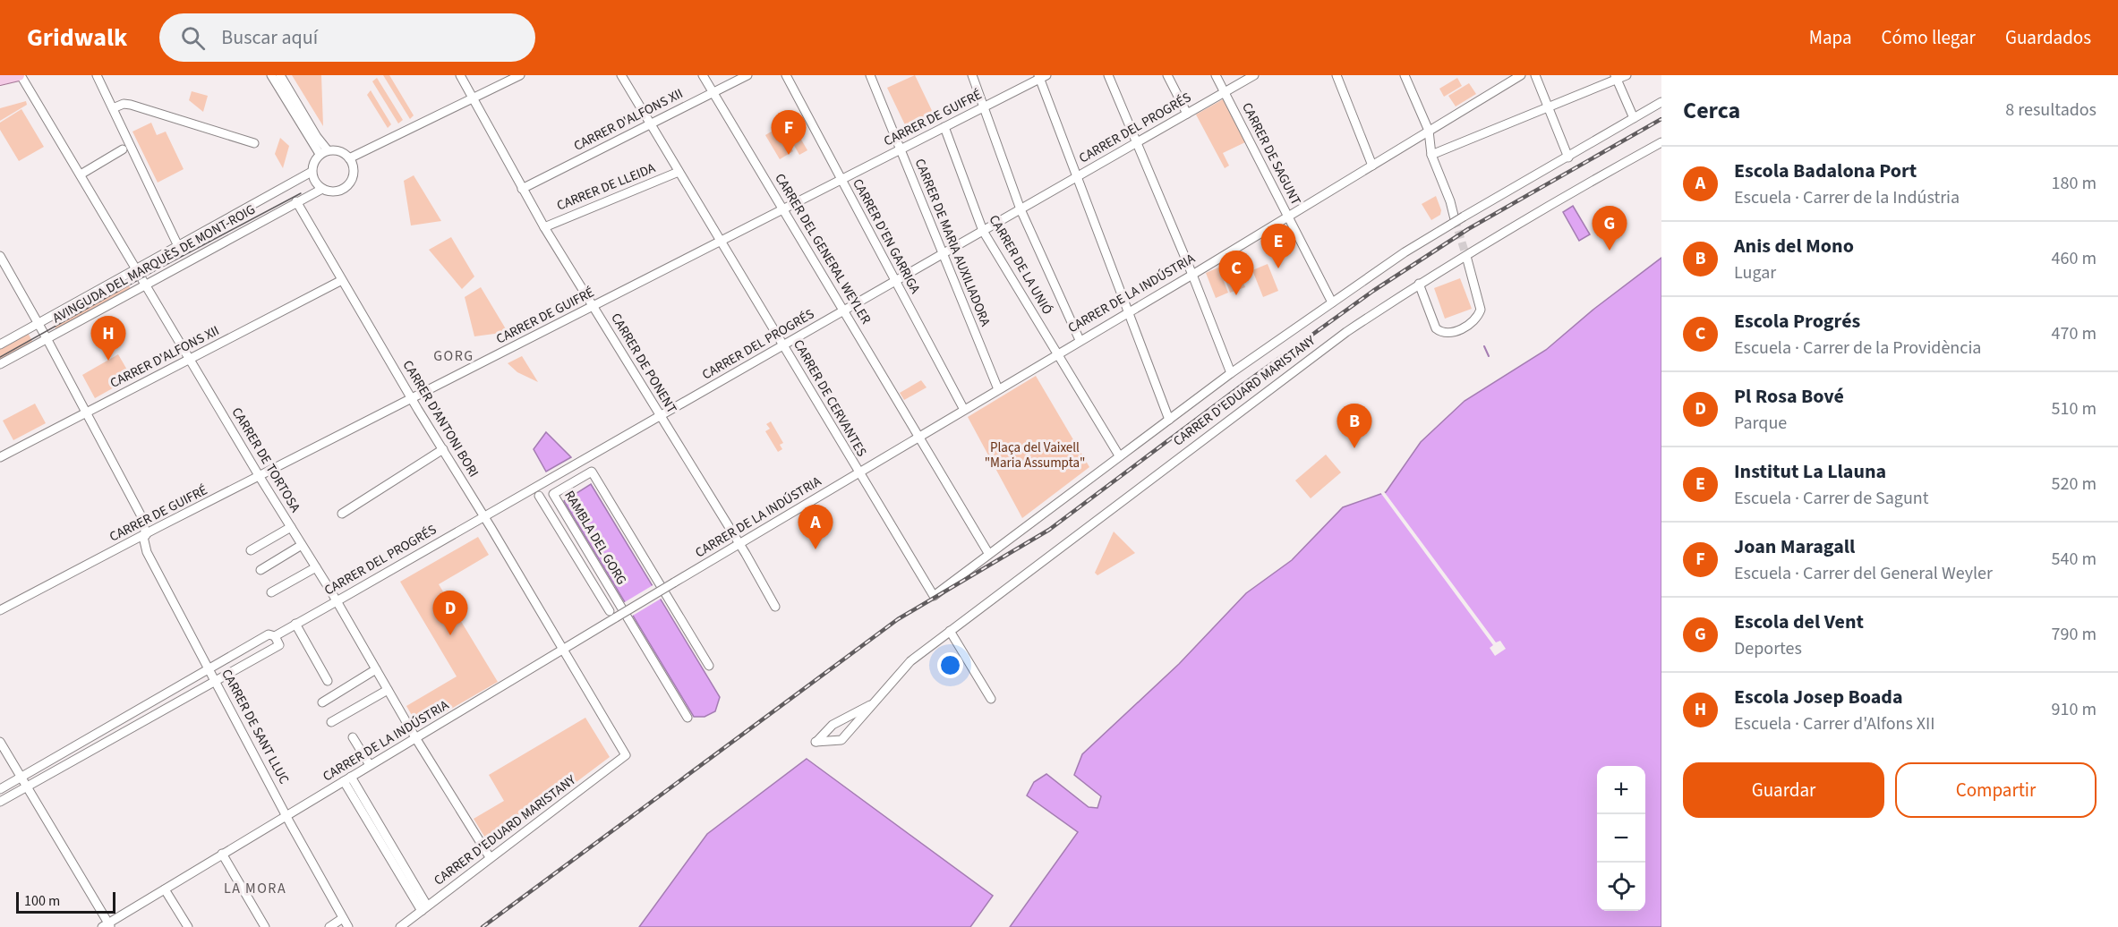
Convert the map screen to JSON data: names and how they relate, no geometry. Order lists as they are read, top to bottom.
{
  "streets": {
    "street": [
      "CARRER DE GUIFRÉ",
      "CARRER D'ALFONS XII",
      "CARRER DEL PROGRÉS",
      "CARRER DE SAGUNT",
      "CARRER DE LLEIDA",
      "CARRER D'EN GARRIGA",
      "CARRER DE MARIA AUXILIADORA",
      "CARRER DEL GENERAL WEYLER",
      "AVINGUDA DEL MARQUÈS DE MONT-ROIG",
      "CARRER DE LA UNIÓ",
      "CARRER DE LA INDÚSTRIA",
      "CARRER DE PONENT",
      "CARRER D'EDUARD MARISTANY",
      "CARRER DE CERVANTES",
      "CARRER D'ANTONI BORI",
      "CARRER DE TORTOSA",
      "RAMBLA DEL GORG",
      "CARRER DE SANT LLUC"
    ]
  },
  "crossings": [
    ["CARRER DE GUIFRÉ", "CARRER D'EN GARRIGA"],
    ["CARRER DE GUIFRÉ", "CARRER DE MARIA AUXILIADORA"],
    ["CARRER DE GUIFRÉ", "CARRER DEL GENERAL WEYLER"],
    ["CARRER DE GUIFRÉ", "CARRER DE LA UNIÓ"],
    ["CARRER DE GUIFRÉ", "CARRER DE PONENT"],
    ["CARRER DE GUIFRÉ", "CARRER DE CERVANTES"],
    ["CARRER DE GUIFRÉ", "CARRER D'ANTONI BORI"],
    ["CARRER DE GUIFRÉ", "CARRER DE TORTOSA"],
    ["CARRER DE GUIFRÉ", "CARRER DE SANT LLUC"],
    ["CARRER D'ALFONS XII", "CARRER DEL GENERAL WEYLER"],
    ["CARRER D'ALFONS XII", "CARRER DE PONENT"],
    ["CARRER D'ALFONS XII", "CARRER DE CERVANTES"],
    ["CARRER D'ALFONS XII", "CARRER D'ANTONI BORI"],
    ["CARRER D'ALFONS XII", "CARRER DE TORTOSA"],
    ["CARRER D'ALFONS XII", "CARRER DE SANT LLUC"],
    ["CARRER DEL PROGRÉS", "CARRER DE SAGUNT"],
    ["CARRER DEL PROGRÉS", "CARRER D'EN GARRIGA"],
    ["CARRER DEL PROGRÉS", "CARRER DE MARIA AUXILIADORA"],
    ["CARRER DEL PROGRÉS", "CARRER DEL GENERAL WEYLER"],
    ["CARRER DEL PROGRÉS", "CARRER DE LA UNIÓ"],
    ["CARRER DEL PROGRÉS", "CARRER DE PONENT"],
    ["CARRER DEL PROGRÉS", "CARRER DE CERVANTES"],
    ["CARRER DEL PROGRÉS", "CARRER D'ANTONI BORI"],
    ["CARRER DEL PROGRÉS", "CARRER DE TORTOSA"],
    ["CARRER DEL PROGRÉS", "CARRER DE SANT LLUC"],
    ["CARRER DE SAGUNT", "CARRER DE LA INDÚSTRIA"],
    ["CARRER DE SAGUNT", "CARRER D'EDUARD MARISTANY"],
    ["CARRER DE LLEIDA", "CARRER DE PONENT"],
    ["CARRER DE LLEIDA", "CARRER DE CERVANTES"],
    ["CARRER D'EN GARRIGA", "CARRER DE LA INDÚSTRIA"],
    ["CARRER DE MARIA AUXILIADORA", "CARRER DE LA INDÚSTRIA"],
    ["CARRER DEL GENERAL WEYLER", "CARRER DE LA INDÚSTRIA"],
    ["CARRER DEL GENERAL WEYLER", "CARRER D'EDUARD MARISTANY"],
    ["AVINGUDA DEL MARQUÈS DE MONT-ROIG", "CARRER D'ANTONI BORI"],
    ["AVINGUDA DEL MARQUÈS DE MONT-ROIG", "CARRER DE TORTOSA"],
    ["AVINGUDA DEL MARQUÈS DE MONT-ROIG", "CARRER DE SANT LLUC"],
    ["CARRER DE LA UNIÓ", "CARRER DE LA INDÚSTRIA"],
    ["CARRER DE LA UNIÓ", "CARRER D'EDUARD MARISTANY"],
    ["CARRER DE LA INDÚSTRIA", "CARRER DE PONENT"],
    ["CARRER DE LA INDÚSTRIA", "CARRER DE CERVANTES"],
    ["CARRER DE LA INDÚSTRIA", "CARRER D'ANTONI BORI"],
    ["CARRER DE LA INDÚSTRIA", "CARRER DE TORTOSA"],
    ["CARRER DE LA INDÚSTRIA", "CARRER DE SANT LLUC"],
    ["CARRER D'EDUARD MARISTANY", "CARRER DE CERVANTES"],
    ["CARRER D'EDUARD MARISTANY", "CARRER D'ANTONI BORI"],
    ["CARRER D'EDUARD MARISTANY", "CARRER DE TORTOSA"]
  ],
  "districts": ["GORG", "LA MORA"],
  "parks": ["Plaça del Vaixell \"Maria Assumpta\""],
  "scale_bar": "100 m",
  "page": {
    "header": "Gridwalk",
    "search": "Buscar aquí",
    "nav": ["Mapa", "Cómo llegar", "Guardados"],
    "heading": ["Cerca", "8 resultados"],
    "pins": [
      "F",
      "G",
      "E",
      "C",
      "H",
      "B",
      "A",
      "D"
    ],
    "list": [
      {
        "mark": "A",
        "name": "Escola Badalona Port",
        "note": "Escuela · Carrer de la Indústria",
        "value": "180 m"
      },
      {
        "mark": "B",
        "name": "Anis del Mono",
        "note": "Lugar",
        "value": "460 m"
      },
      {
        "mark": "C",
        "name": "Escola Progrés",
        "note": "Escuela · Carrer de la Providència",
        "value": "470 m"
      },
      {
        "mark": "D",
        "name": "Pl Rosa Bové",
        "note": "Parque",
        "value": "510 m"
      },
      {
        "mark": "E",
        "name": "Institut La Llauna",
        "note": "Escuela · Carrer de Sagunt",
        "value": "520 m"
      },
      {
        "mark": "F",
        "name": "Joan Maragall",
        "note": "Escuela · Carrer del General Weyler",
        "value": "540 m"
      },
      {
        "mark": "G",
        "name": "Escola del Vent",
        "note": "Deportes",
        "value": "790 m"
      },
      {
        "mark": "H",
        "name": "Escola Josep Boada",
        "note": "Escuela · Carrer d'Alfons XII",
        "value": "910 m"
      }
    ],
    "buttons": ["Guardar", "Compartir"],
    "map_buttons": ["+", "−"],
    "scale": "100 m"
  }
}
